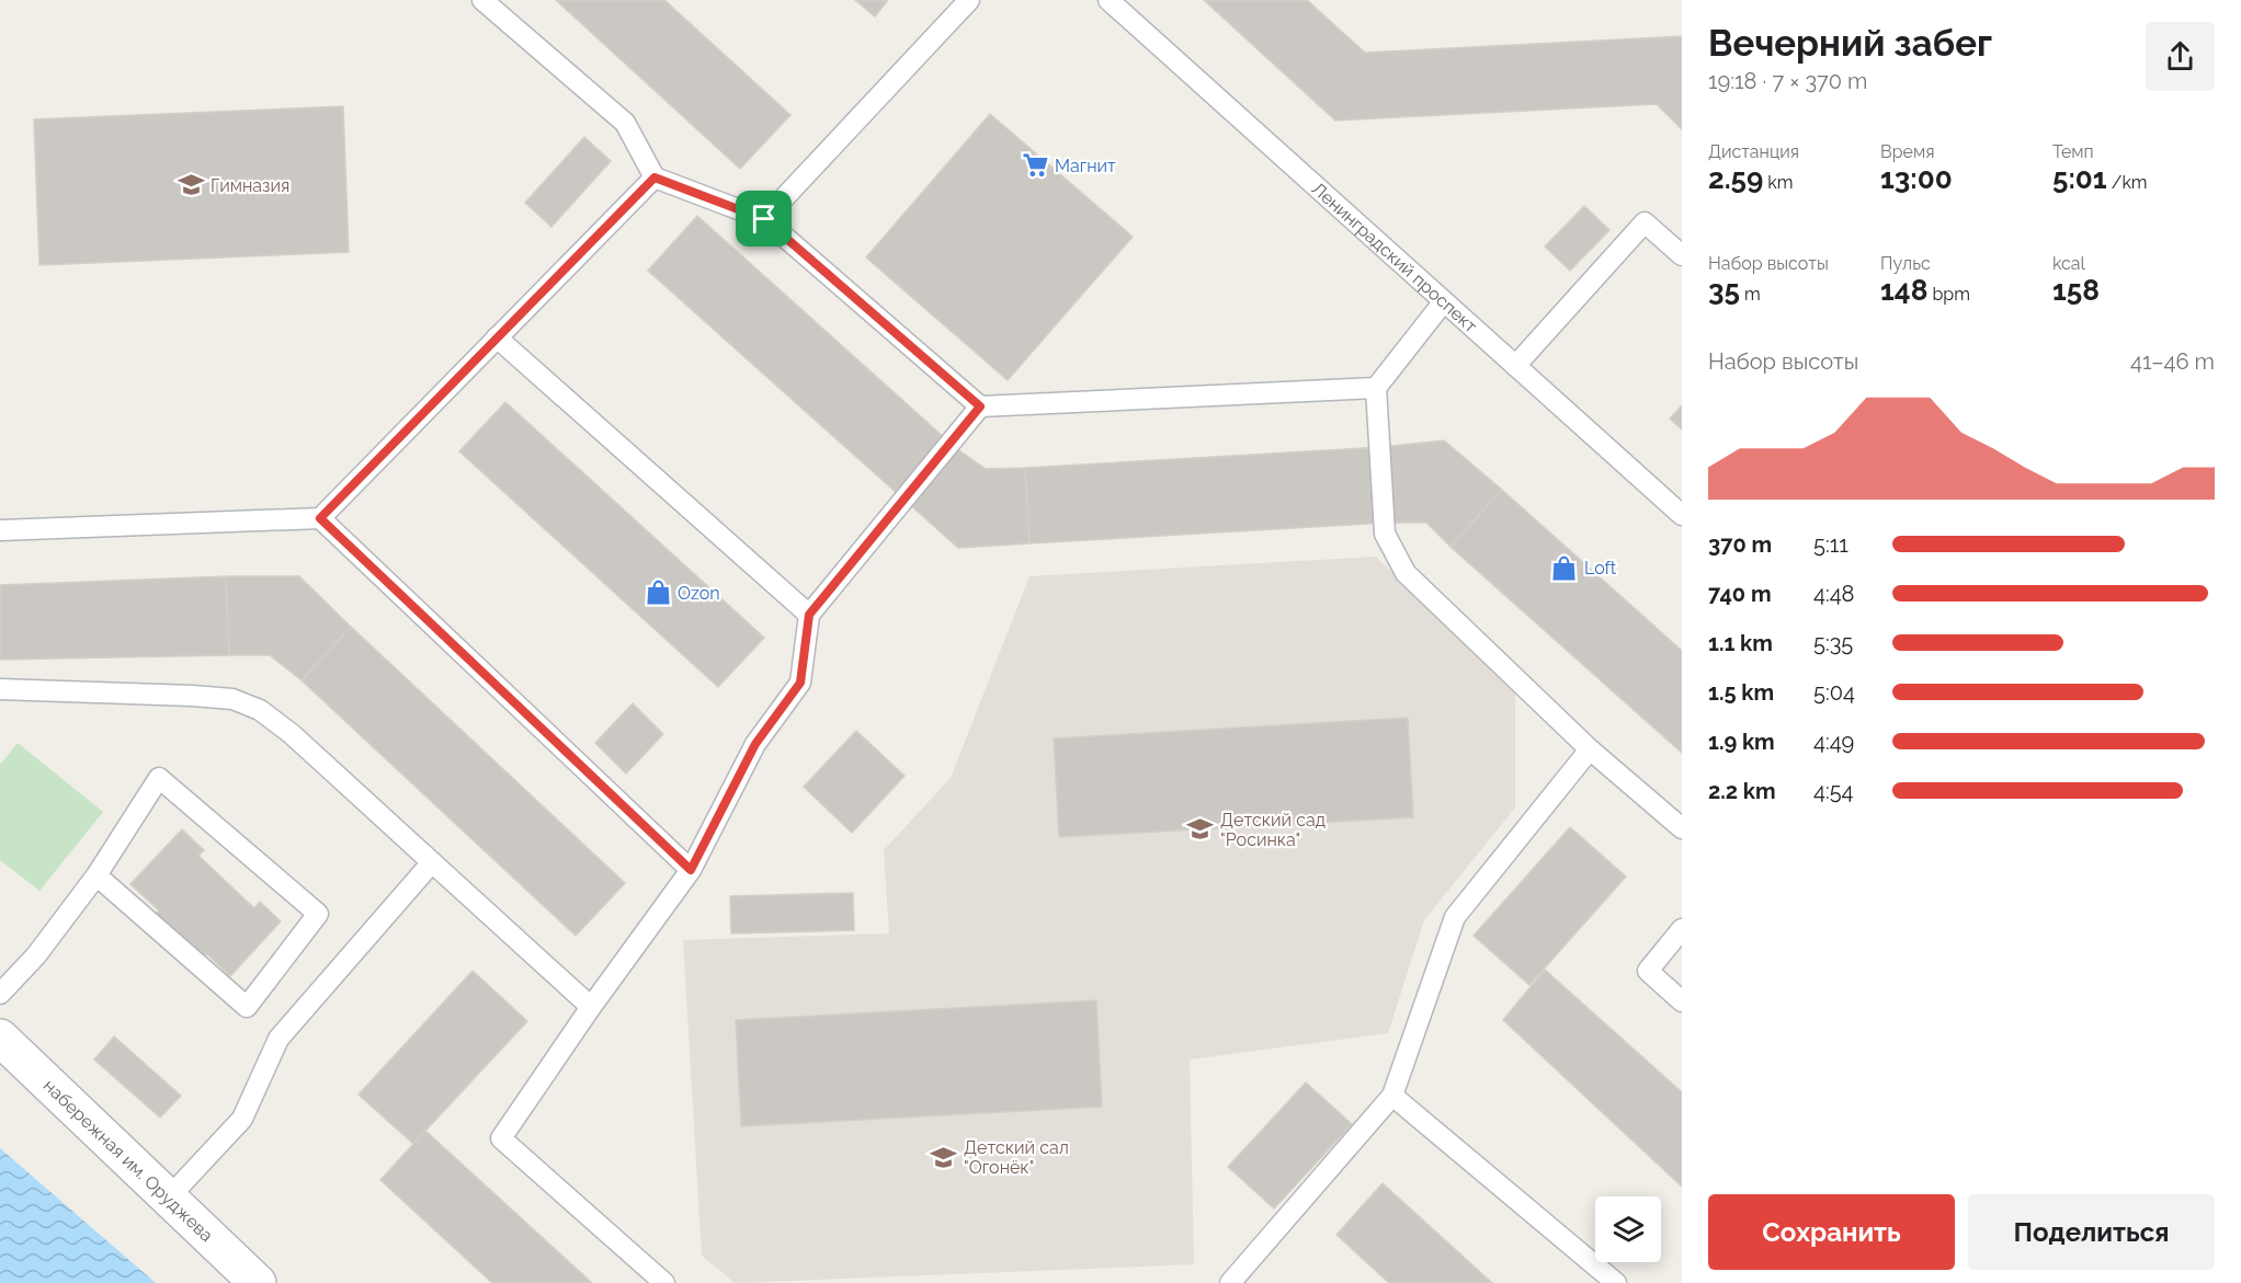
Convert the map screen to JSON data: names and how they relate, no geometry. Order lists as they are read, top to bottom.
{
  "streets": {
    "street": ["набережная им. Оруджева"],
    "lane": ["Ленинградский проспект"]
  },
  "places": {
    "supermarket": ["Магнит"],
    "school or university": ["Гимназия", "Детский сад \"Росинка\"", "Детский сал \"Огонёк\""],
    "shop": ["Loft", "Ozon"]
  },
  "page": {
    "heading": ["Вечерний забег", "19:18 · 7 × 370 m"],
    "stats": [
      ["Дистанция", "2.59 km"],
      ["Время", "13:00"],
      ["Темп", "5:01 /km"],
      ["Набор высоты", "35 m"],
      ["Пульс", "148 bpm"],
      ["kcal", "158"]
    ],
    "chart": ["Набор высоты", "41–46 m"],
    "list": [
      {
        "name": "370 m",
        "note": "5:11"
      },
      {
        "name": "740 m",
        "note": "4:48"
      },
      {
        "name": "1.1 km",
        "note": "5:35"
      },
      {
        "name": "1.5 km",
        "note": "5:04"
      },
      {
        "name": "1.9 km",
        "note": "4:49"
      },
      {
        "name": "2.2 km",
        "note": "4:54"
      }
    ],
    "buttons": ["Сохранить", "Поделиться"]
  }
}
